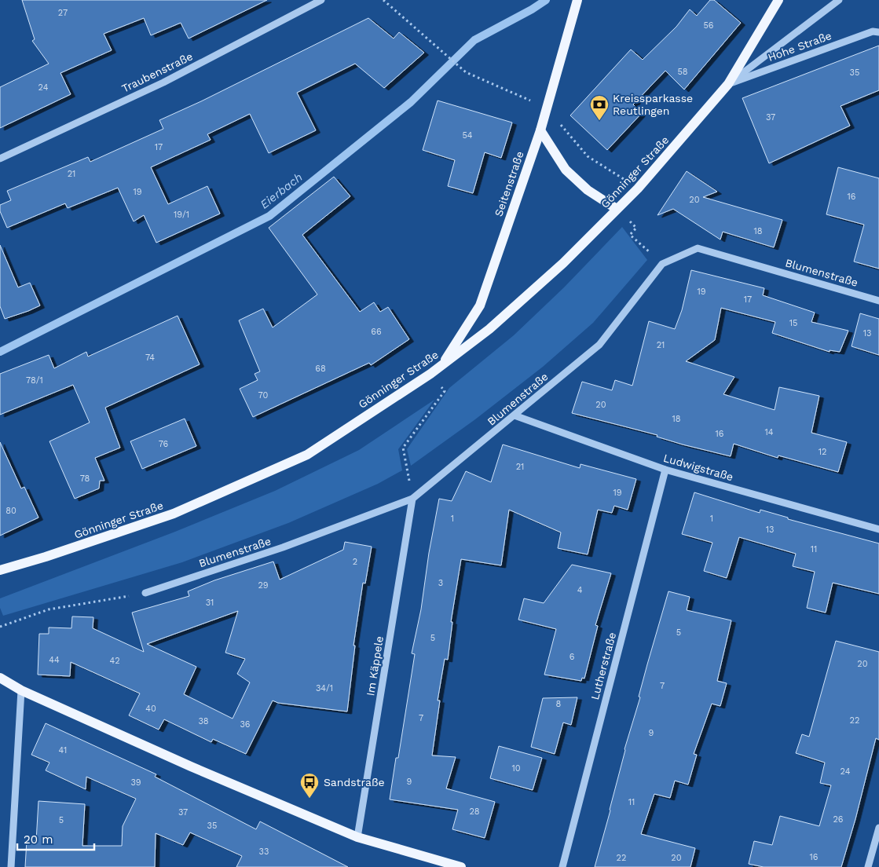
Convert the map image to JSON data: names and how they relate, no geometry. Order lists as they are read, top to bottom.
{
  "streets": {
    "main road": ["Gönninger Straße", "Seitenstraße"],
    "street": [
      "Hohe Straße",
      "Traubenstraße",
      "Blumenstraße",
      "Ludwigstraße",
      "Im Käppele",
      "Lutherstraße"
    ]
  },
  "crossings": [
    ["Hohe Straße", "Gönninger Straße"],
    ["Gönninger Straße", "Seitenstraße"],
    ["Blumenstraße", "Ludwigstraße"],
    ["Blumenstraße", "Im Käppele"],
    ["Ludwigstraße", "Lutherstraße"]
  ],
  "water": ["Eierbach"],
  "places": {
    "bank": ["Kreissparkasse Reutlingen"],
    "bus stop": ["Sandstraße"]
  },
  "house_numbers": [
    "27",
    "56",
    "58",
    "35",
    "24",
    "37",
    "54",
    "17",
    "21",
    "19",
    "16",
    "20",
    "19/1",
    "18",
    "19",
    "17",
    "15",
    "66",
    "13",
    "21",
    "74",
    "68",
    "78/1",
    "70",
    "20",
    "18",
    "14",
    "16",
    "76",
    "12",
    "21",
    "78",
    "19",
    "80",
    "1",
    "1",
    "13",
    "11",
    "2",
    "3",
    "29",
    "4",
    "31",
    "5",
    "5",
    "6",
    "44",
    "42",
    "20",
    "7",
    "34/1",
    "8",
    "40",
    "7",
    "22",
    "38",
    "36",
    "9",
    "41",
    "10",
    "24",
    "9",
    "39",
    "11",
    "28",
    "37",
    "26",
    "5",
    "35",
    "33",
    "16",
    "22",
    "20"
  ],
  "scale_bar": "20 m"
}
